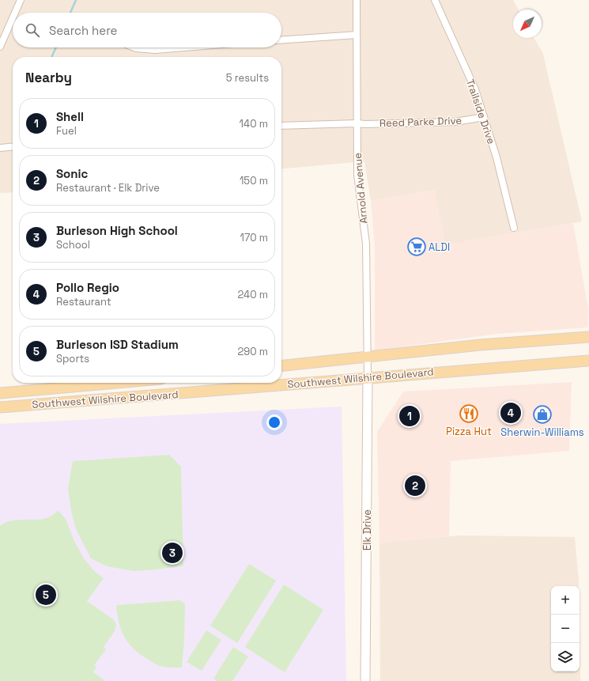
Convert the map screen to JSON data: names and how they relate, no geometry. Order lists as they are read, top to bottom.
{
  "streets": {
    "main road": ["Southwest Wilshire Boulevard"],
    "street": [
      "Trailside Drive",
      "Reed Parke Drive",
      "Arnold Avenue",
      "Elk Drive"
    ]
  },
  "crossings": [
    ["Trailside Drive", "Reed Parke Drive"],
    ["Reed Parke Drive", "Arnold Avenue"],
    ["Arnold Avenue", "Southwest Wilshire Boulevard"],
    ["Arnold Avenue", "Elk Drive"],
    ["Southwest Wilshire Boulevard", "Elk Drive"]
  ],
  "places": {
    "supermarket": ["ALDI"],
    "restaurant": ["Pizza Hut"],
    "shop": ["Sherwin-Williams"]
  },
  "north": "bottom left",
  "page": {
    "search": "Search here",
    "heading": ["Nearby", "5 results"],
    "list": [
      {
        "mark": "1",
        "name": "Shell",
        "note": "Fuel",
        "value": "140 m"
      },
      {
        "mark": "2",
        "name": "Sonic",
        "note": "Restaurant · Elk Drive",
        "value": "150 m"
      },
      {
        "mark": "3",
        "name": "Burleson High School",
        "note": "School",
        "value": "170 m"
      },
      {
        "mark": "4",
        "name": "Pollo Regio",
        "note": "Restaurant",
        "value": "240 m"
      },
      {
        "mark": "5",
        "name": "Burleson ISD Stadium",
        "note": "Sports",
        "value": "290 m"
      }
    ],
    "pins": [
      "4",
      "1",
      "2",
      "3",
      "5"
    ],
    "map_buttons": ["+", "−"]
  }
}
